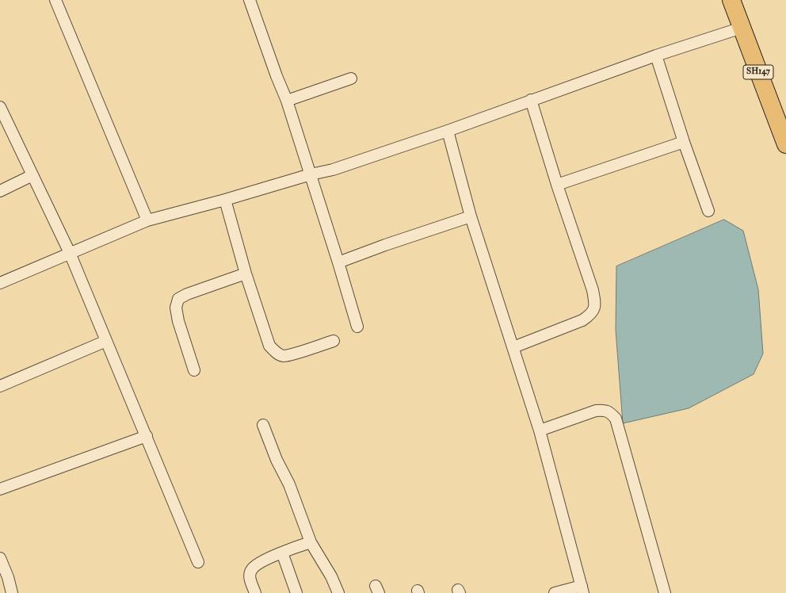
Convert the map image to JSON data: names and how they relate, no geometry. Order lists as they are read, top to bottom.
{
  "streets": {
    "main road": ["SH147"]
  }
}
